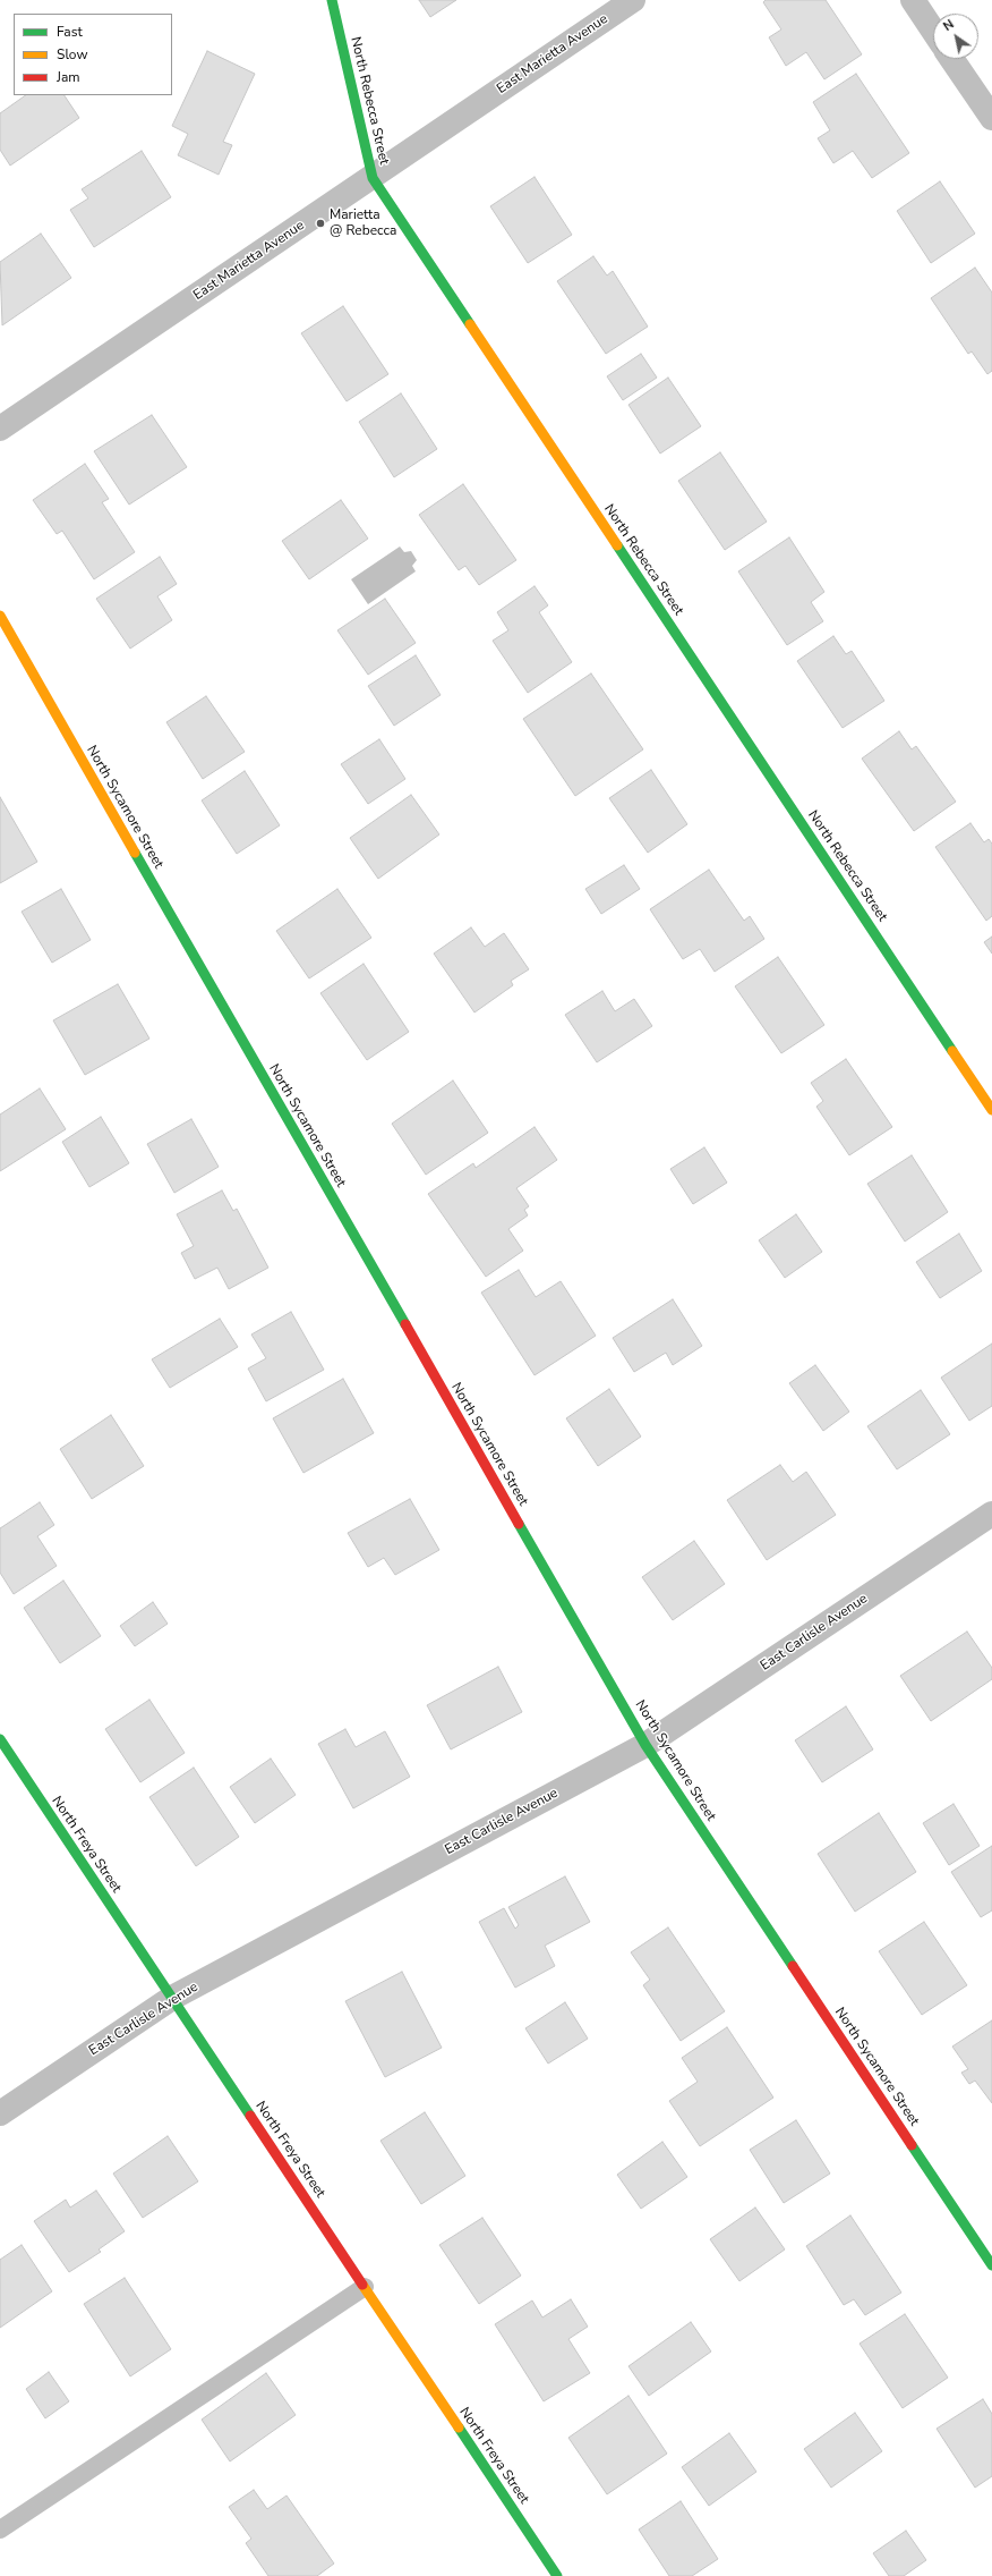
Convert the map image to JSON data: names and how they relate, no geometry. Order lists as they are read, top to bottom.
{
  "streets": {
    "street": [
      "East Marietta Avenue",
      "North Rebecca Street",
      "North Sycamore Street",
      "East Carlisle Avenue",
      "North Freya Street"
    ]
  },
  "crossings": [
    ["East Marietta Avenue", "North Rebecca Street"],
    ["North Sycamore Street", "East Carlisle Avenue"],
    ["East Carlisle Avenue", "North Freya Street"]
  ],
  "places": ["Marietta @ Rebecca"],
  "legend": ["Fast", "Slow", "Jam"],
  "north": "top left"
}
